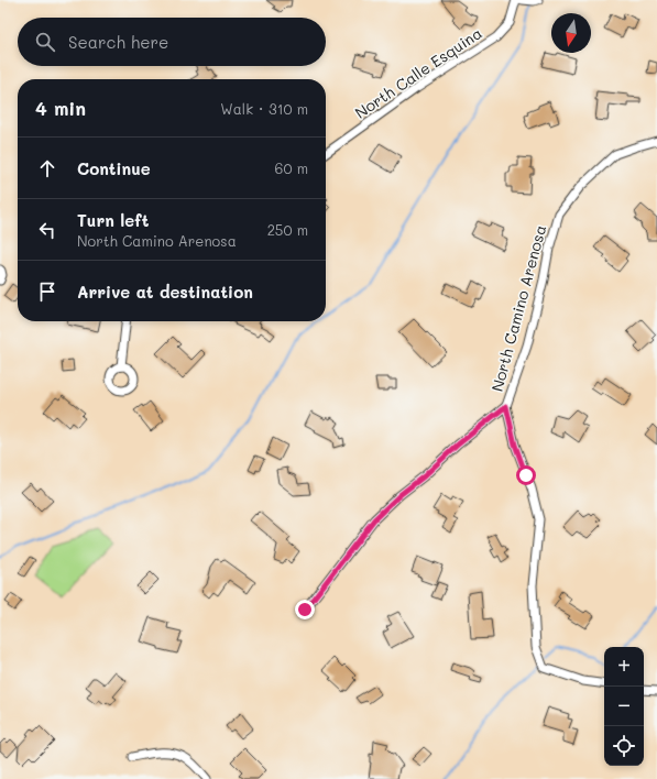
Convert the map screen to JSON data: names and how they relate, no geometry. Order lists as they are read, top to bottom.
{
  "streets": {
    "street": ["North Calle Esquina", "North Camino Arenosa"]
  },
  "north": "bottom",
  "page": {
    "search": "Search here",
    "heading": ["4 min", "Walk · 310 m"],
    "list": [
      ["Continue", "60 m"],
      ["Turn left", "North Camino Arenosa", "250 m"],
      "Arrive at destination"
    ],
    "map_buttons": ["+", "−"]
  }
}
